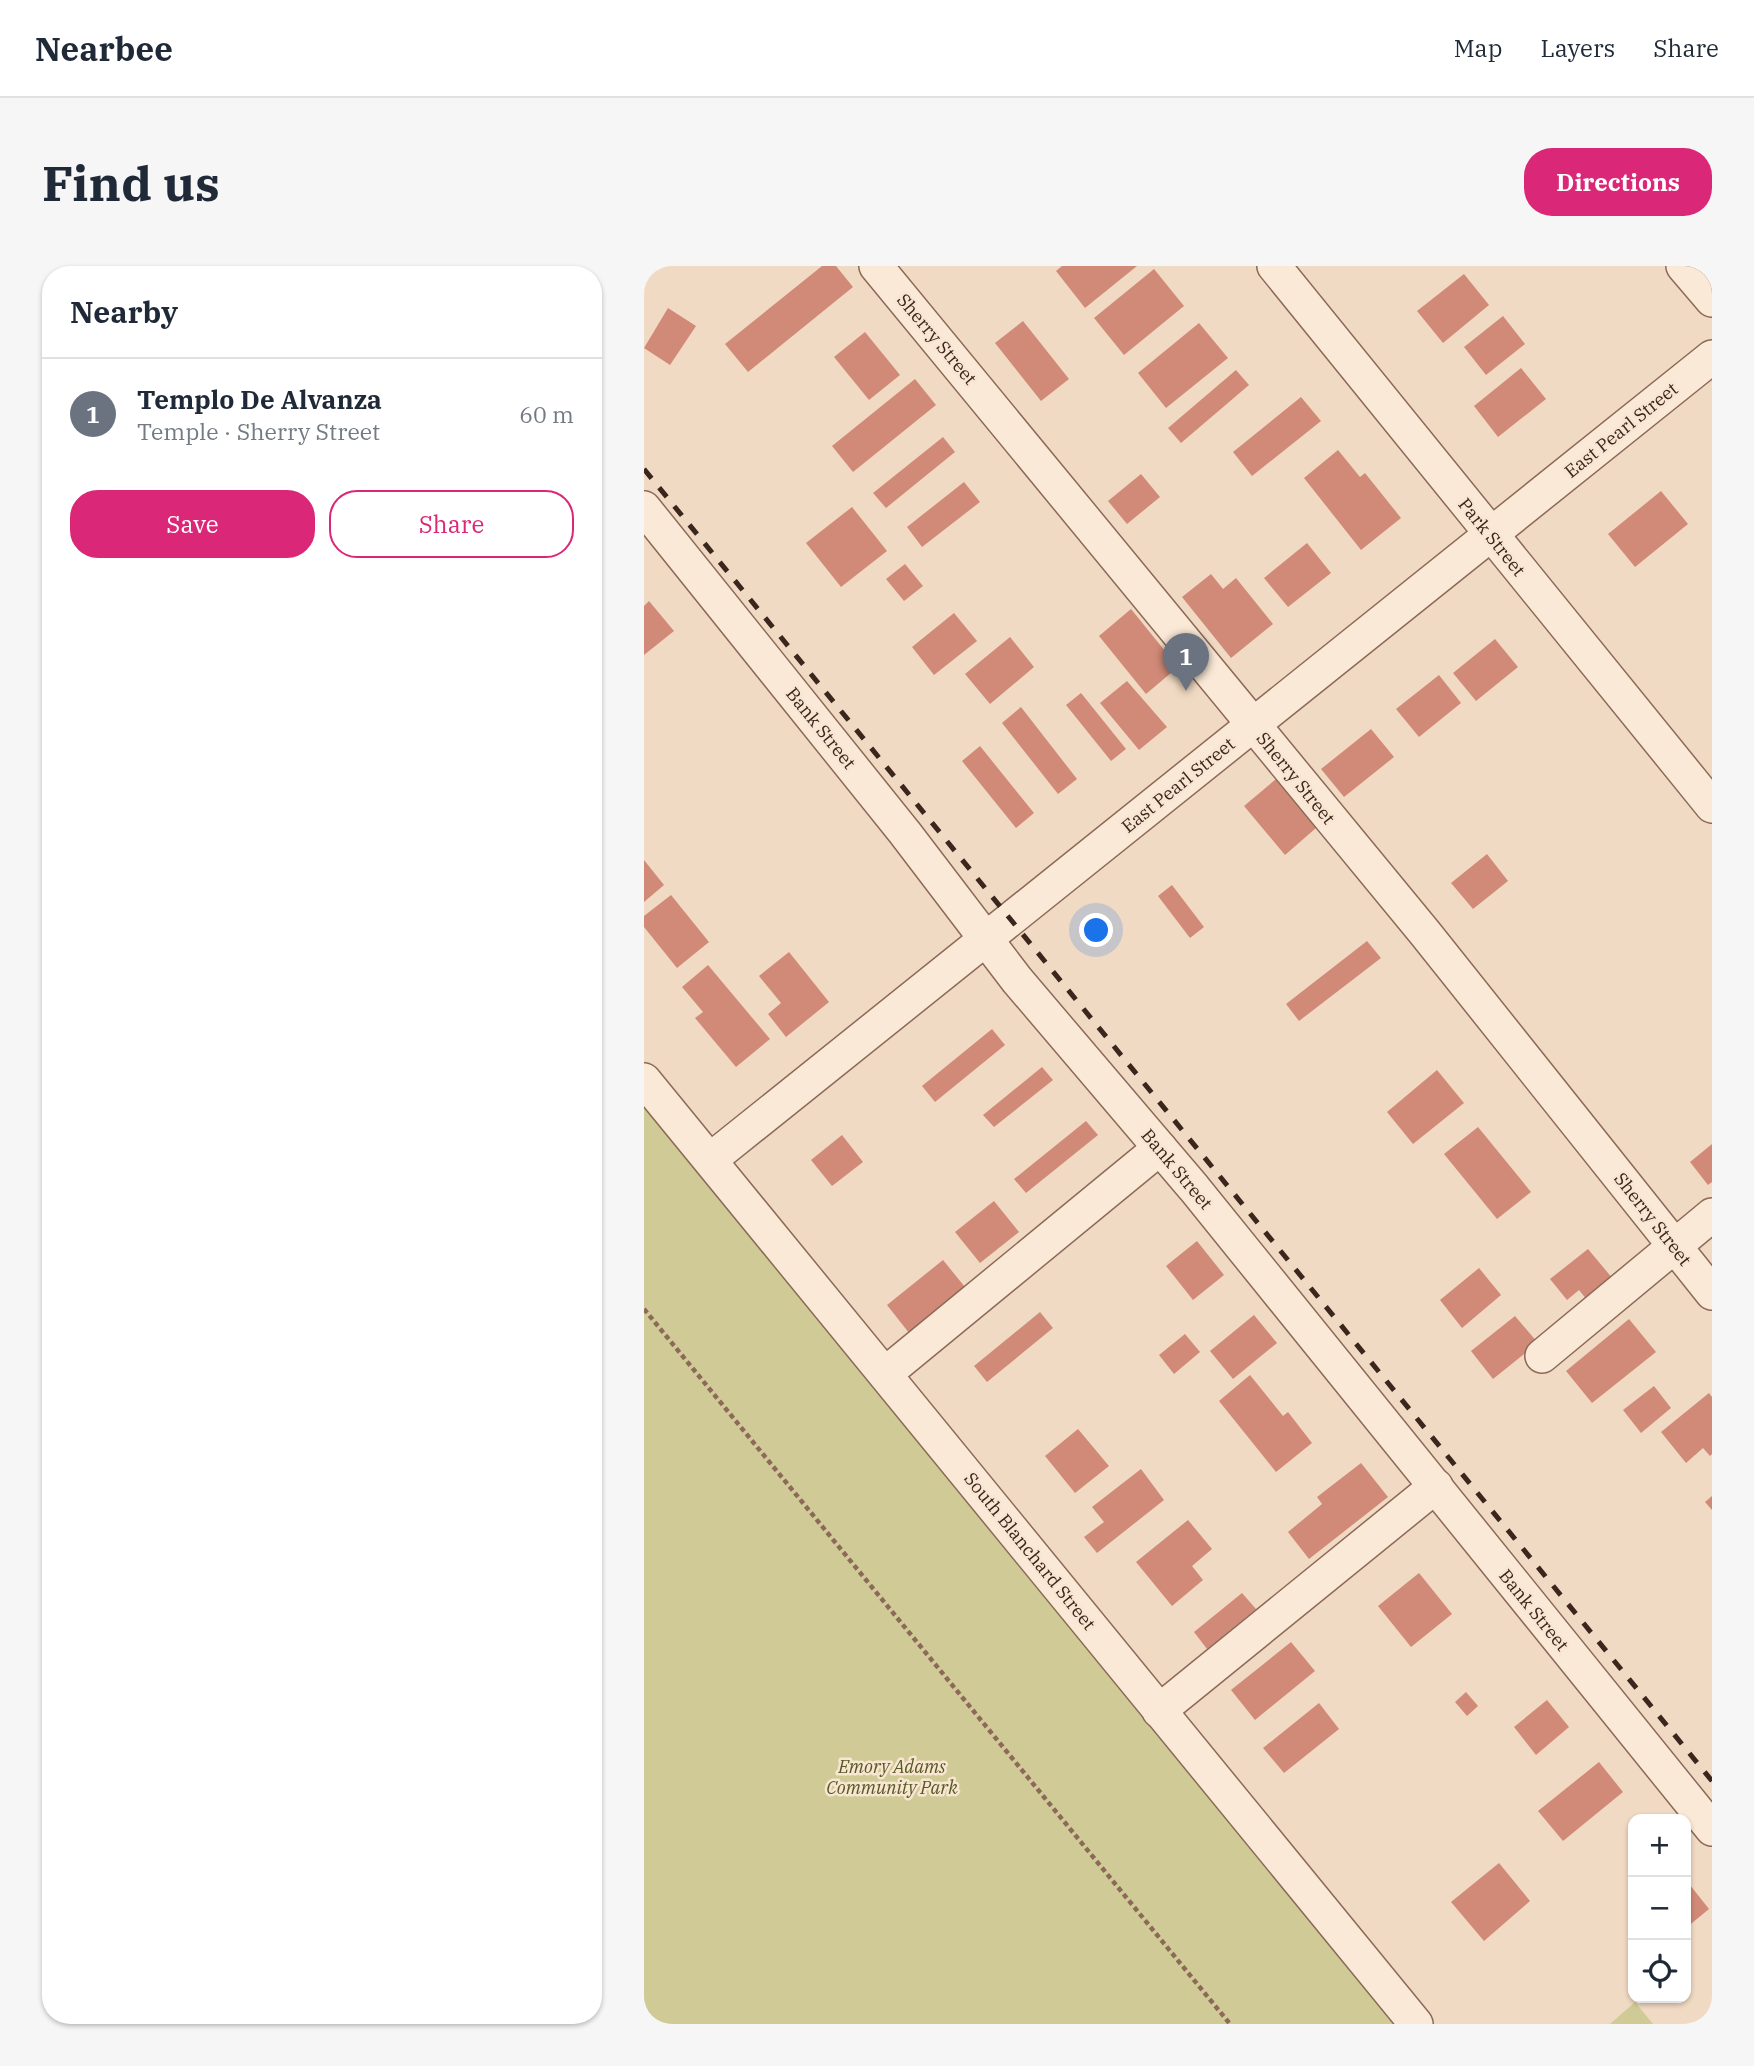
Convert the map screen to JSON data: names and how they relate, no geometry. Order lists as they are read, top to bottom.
{
  "streets": {
    "street": [
      "Sherry Street",
      "East Pearl Street",
      "Park Street",
      "Bank Street",
      "South Blanchard Street"
    ]
  },
  "crossings": [
    ["Sherry Street", "East Pearl Street"],
    ["East Pearl Street", "Park Street"],
    ["East Pearl Street", "Bank Street"],
    ["East Pearl Street", "South Blanchard Street"]
  ],
  "parks": ["Emory Adams Community Park"],
  "page": {
    "header": "Nearbee",
    "nav": ["Map", "Layers", "Share"],
    "buttons": [
      "Directions",
      ["Save", "Share"]
    ],
    "title": "Find us",
    "heading": "Nearby",
    "list": [
      {
        "mark": "1",
        "name": "Templo De Alvanza",
        "note": "Temple · Sherry Street",
        "value": "60 m"
      }
    ],
    "pins": "1",
    "map_buttons": ["+", "−"]
  }
}
